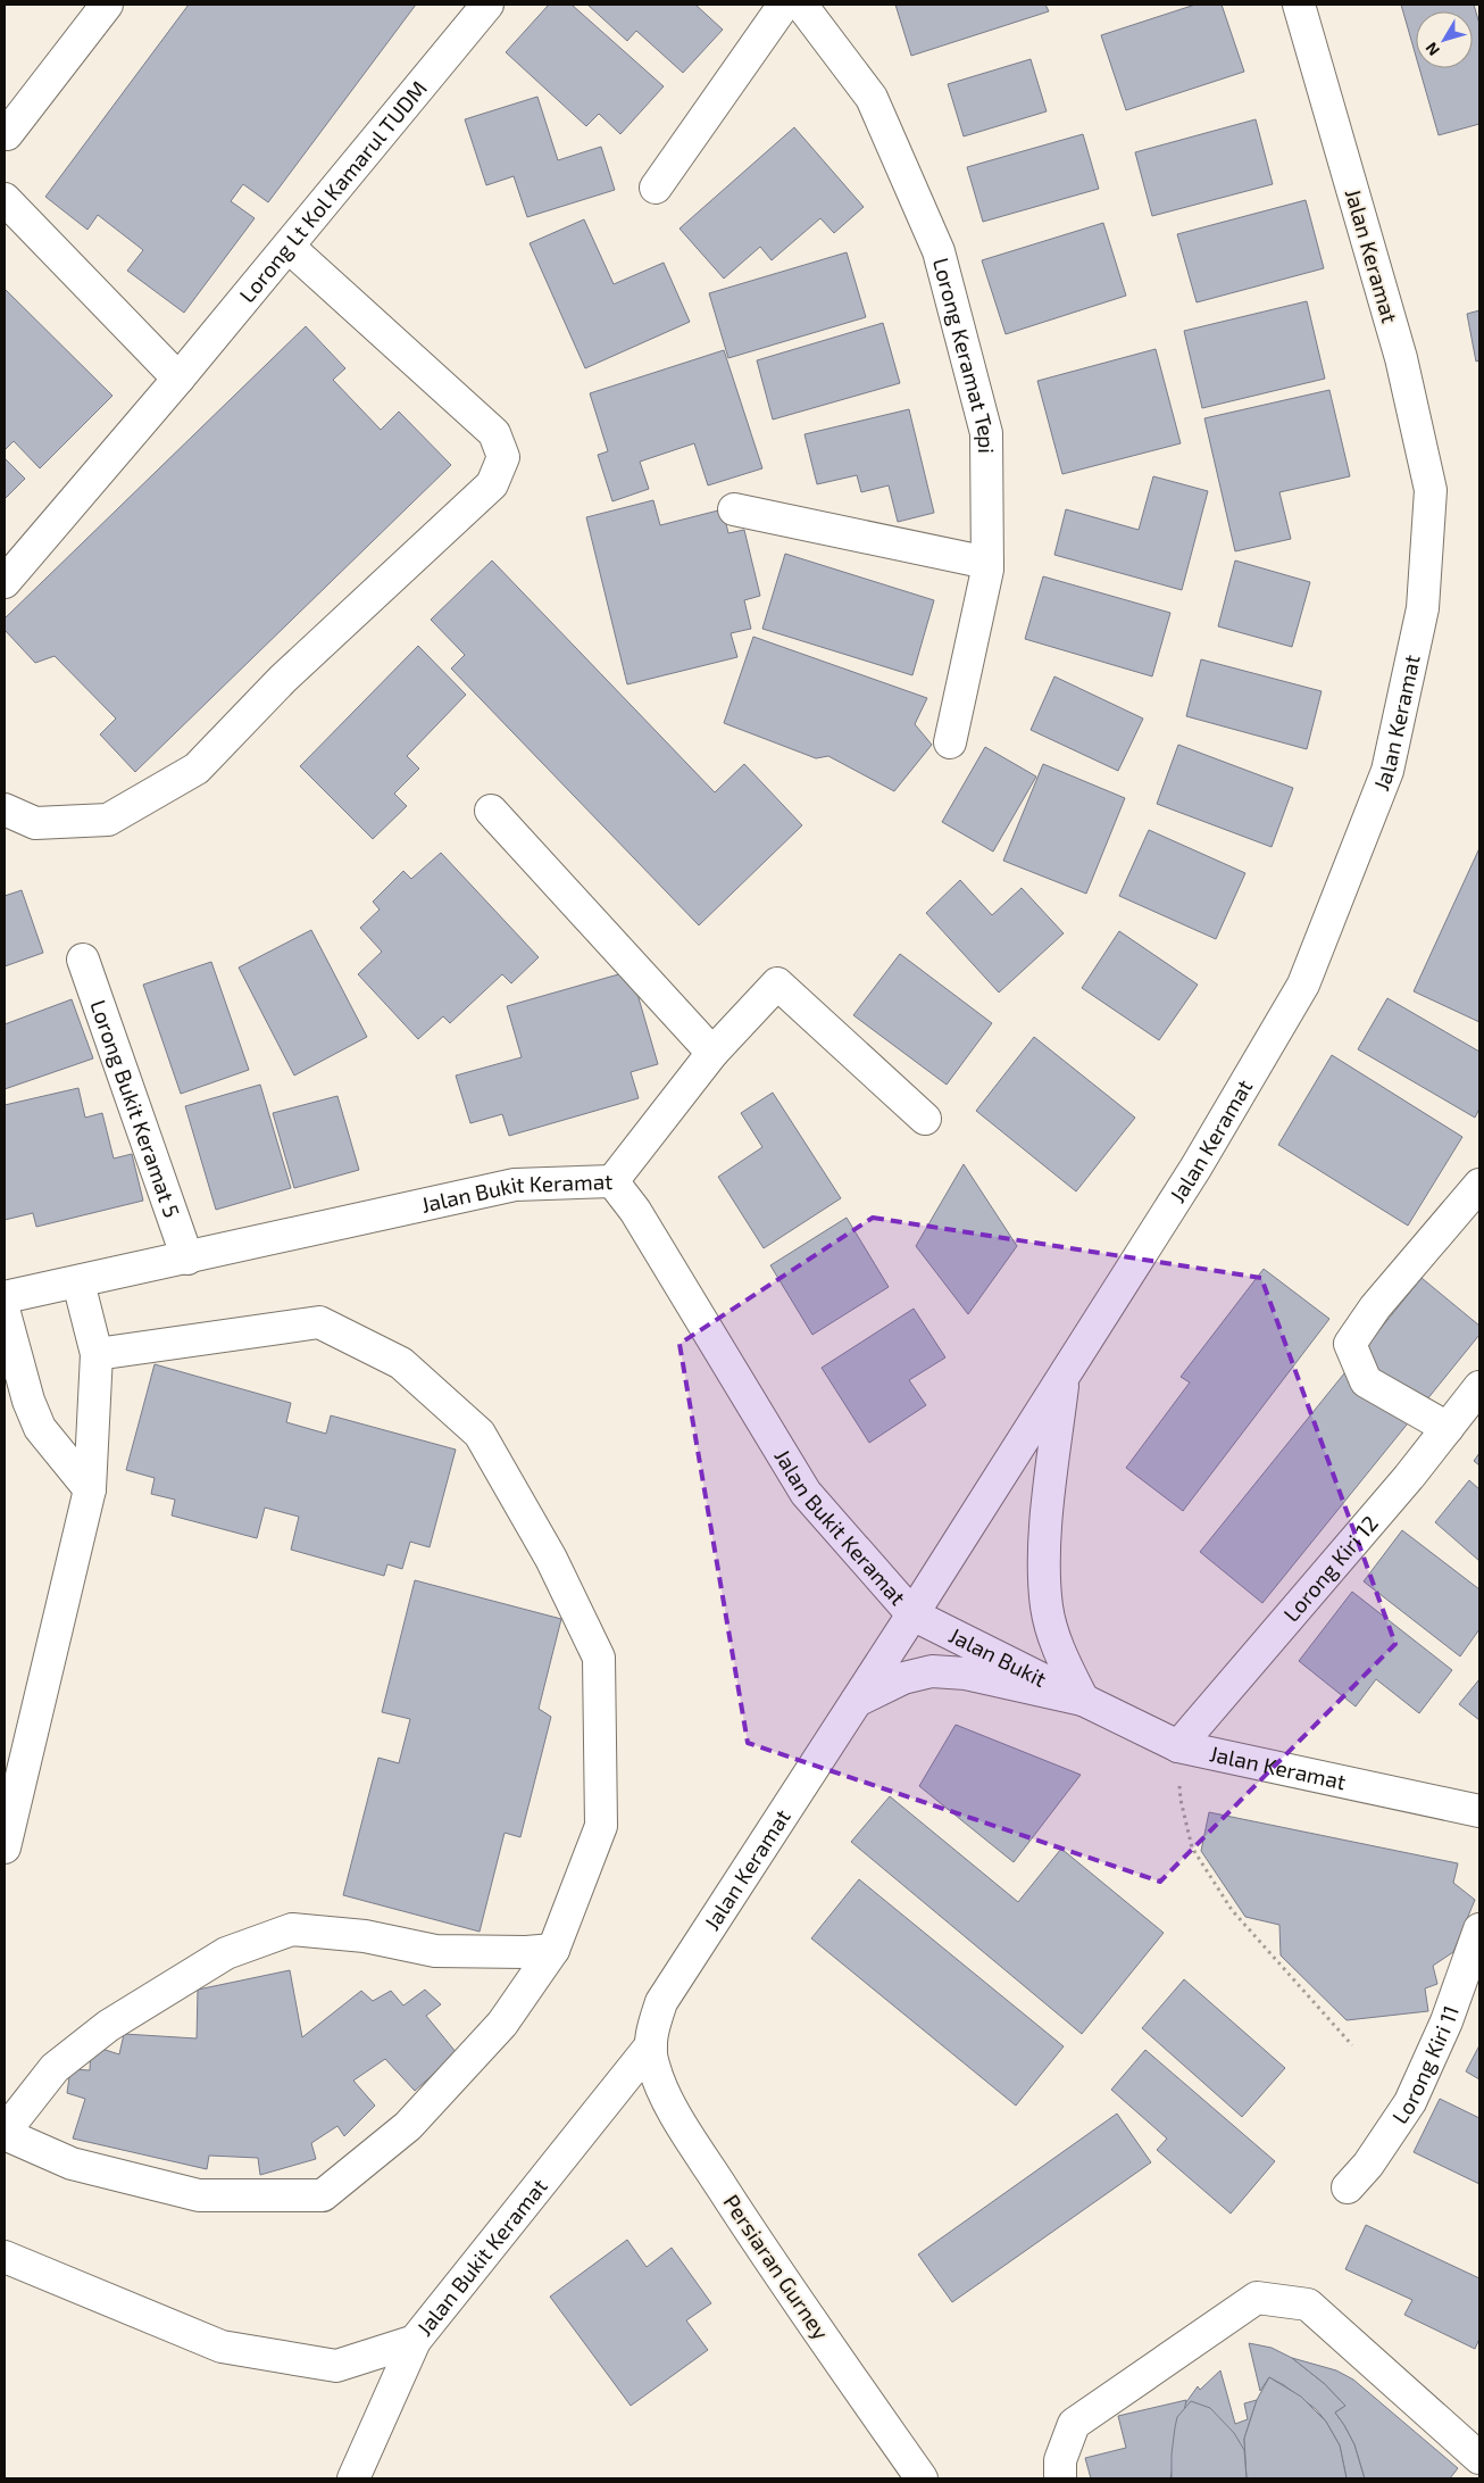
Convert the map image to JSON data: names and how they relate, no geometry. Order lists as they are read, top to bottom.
{
  "streets": {
    "street": [
      "Lorong Lt Kol Kamarul TUDM",
      "Jalan Keramat",
      "Lorong Keramat Tepi",
      "Lorong Bukit Keramat 5",
      "Jalan Bukit Keramat",
      "Lorong Kiri 12",
      "Jalan Bukit",
      "Lorong Kiri 11",
      "Persiaran Gurney"
    ]
  },
  "crossings": [
    ["Jalan Keramat", "Jalan Bukit Keramat"],
    ["Jalan Keramat", "Lorong Kiri 12"],
    ["Jalan Keramat", "Jalan Bukit"],
    ["Jalan Keramat", "Persiaran Gurney"],
    ["Lorong Bukit Keramat 5", "Jalan Bukit Keramat"],
    ["Jalan Bukit Keramat", "Jalan Bukit"],
    ["Jalan Bukit Keramat", "Persiaran Gurney"]
  ],
  "north": "bottom left"
}
